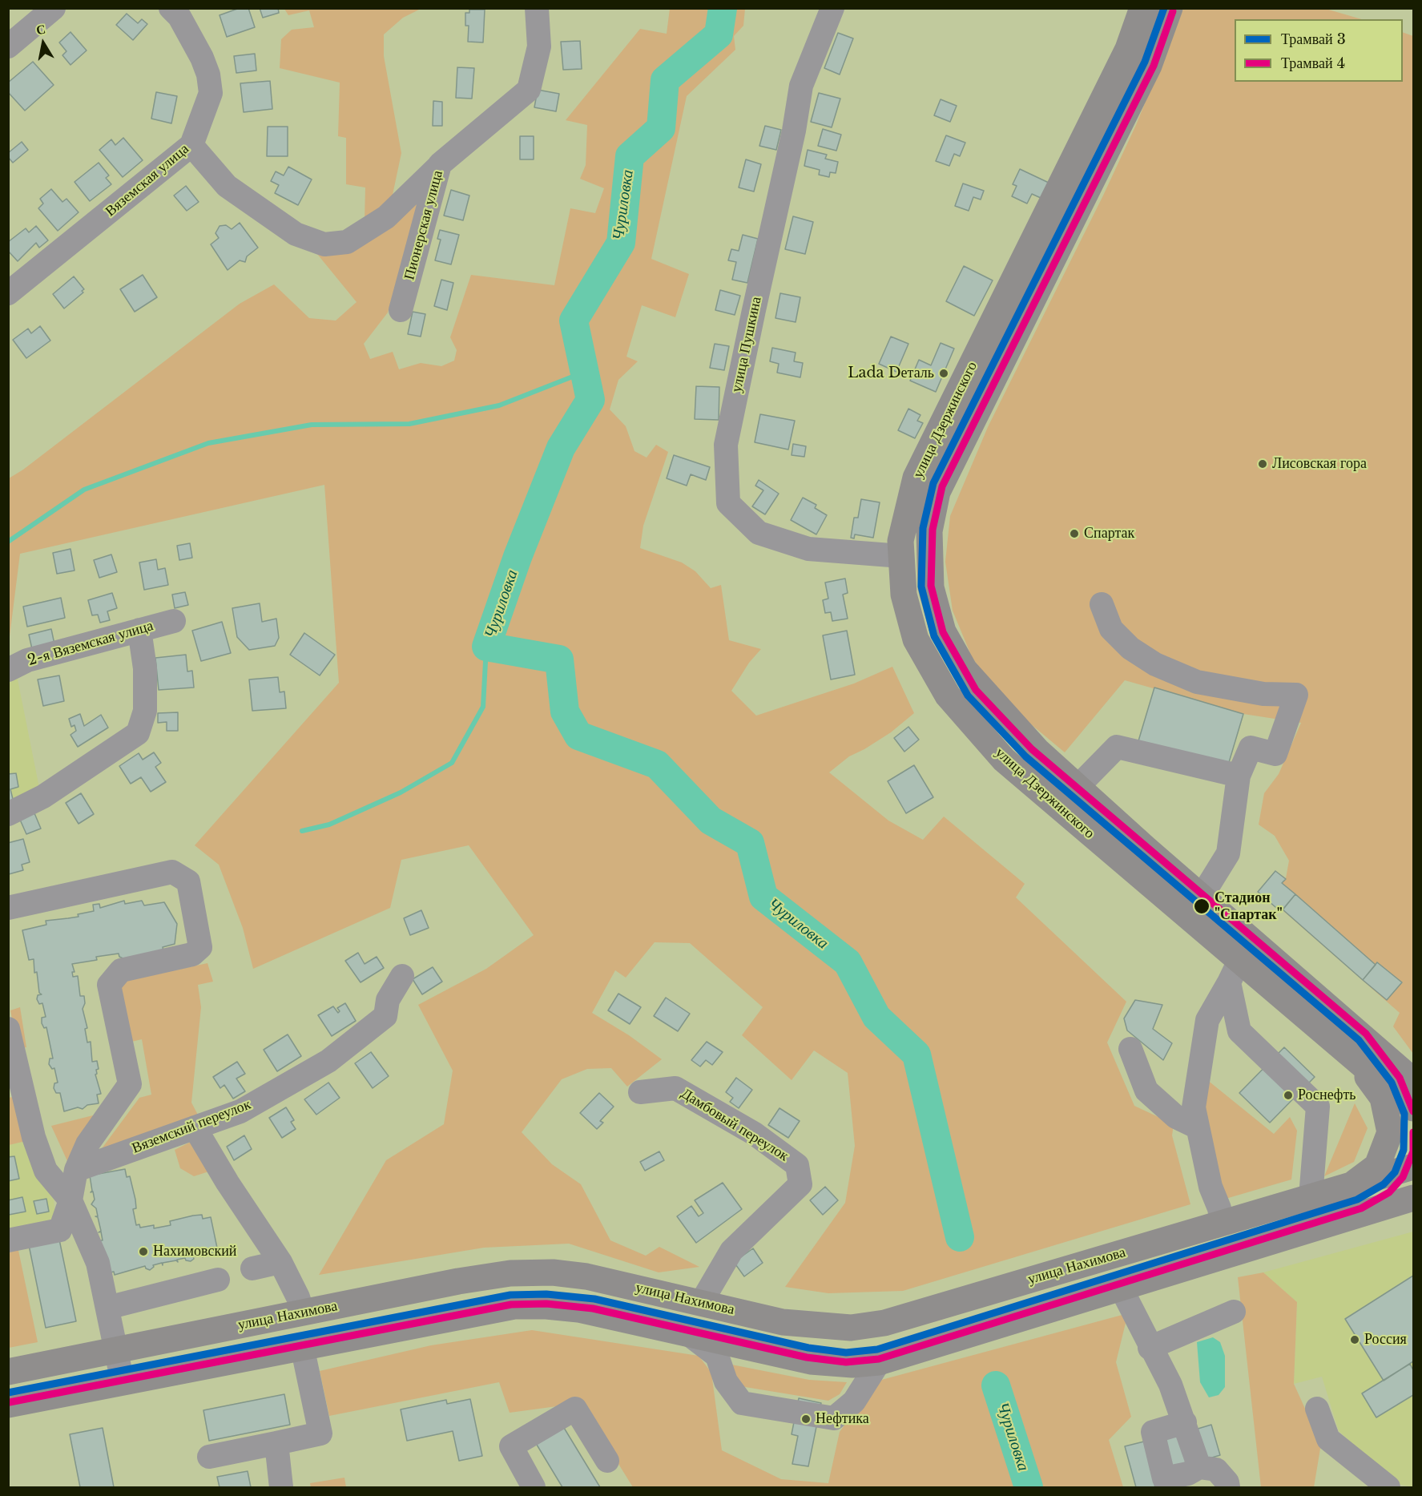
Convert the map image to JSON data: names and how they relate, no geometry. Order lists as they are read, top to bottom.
{
  "streets": {
    "main road": ["улица Дзержинского", "улица Нахимова"],
    "street": [
      "Вяземская улица",
      "Пионерская улица",
      "улица Пушкина",
      "2-я Вяземская улица",
      "Дамбовый переулок",
      "Вяземский переулок"
    ]
  },
  "crossings": [
    ["улица Пушкина", "улица Дзержинского"],
    ["улица Дзержинского", "улица Нахимова"],
    ["Дамбовый переулок", "улица Нахимова"]
  ],
  "water": ["Чуриловка"],
  "places": [
    "Lada Dеталь",
    "Лисовская гора",
    "Спартак",
    "Стадион \"Спартак\"",
    "Роснефть",
    "Нахимовский",
    "Россия",
    "Нефтика"
  ],
  "lines": ["tram line 3", "tram line 4"],
  "legend": ["Трамвай 3", "Трамвай 4"],
  "north": "top"
}
